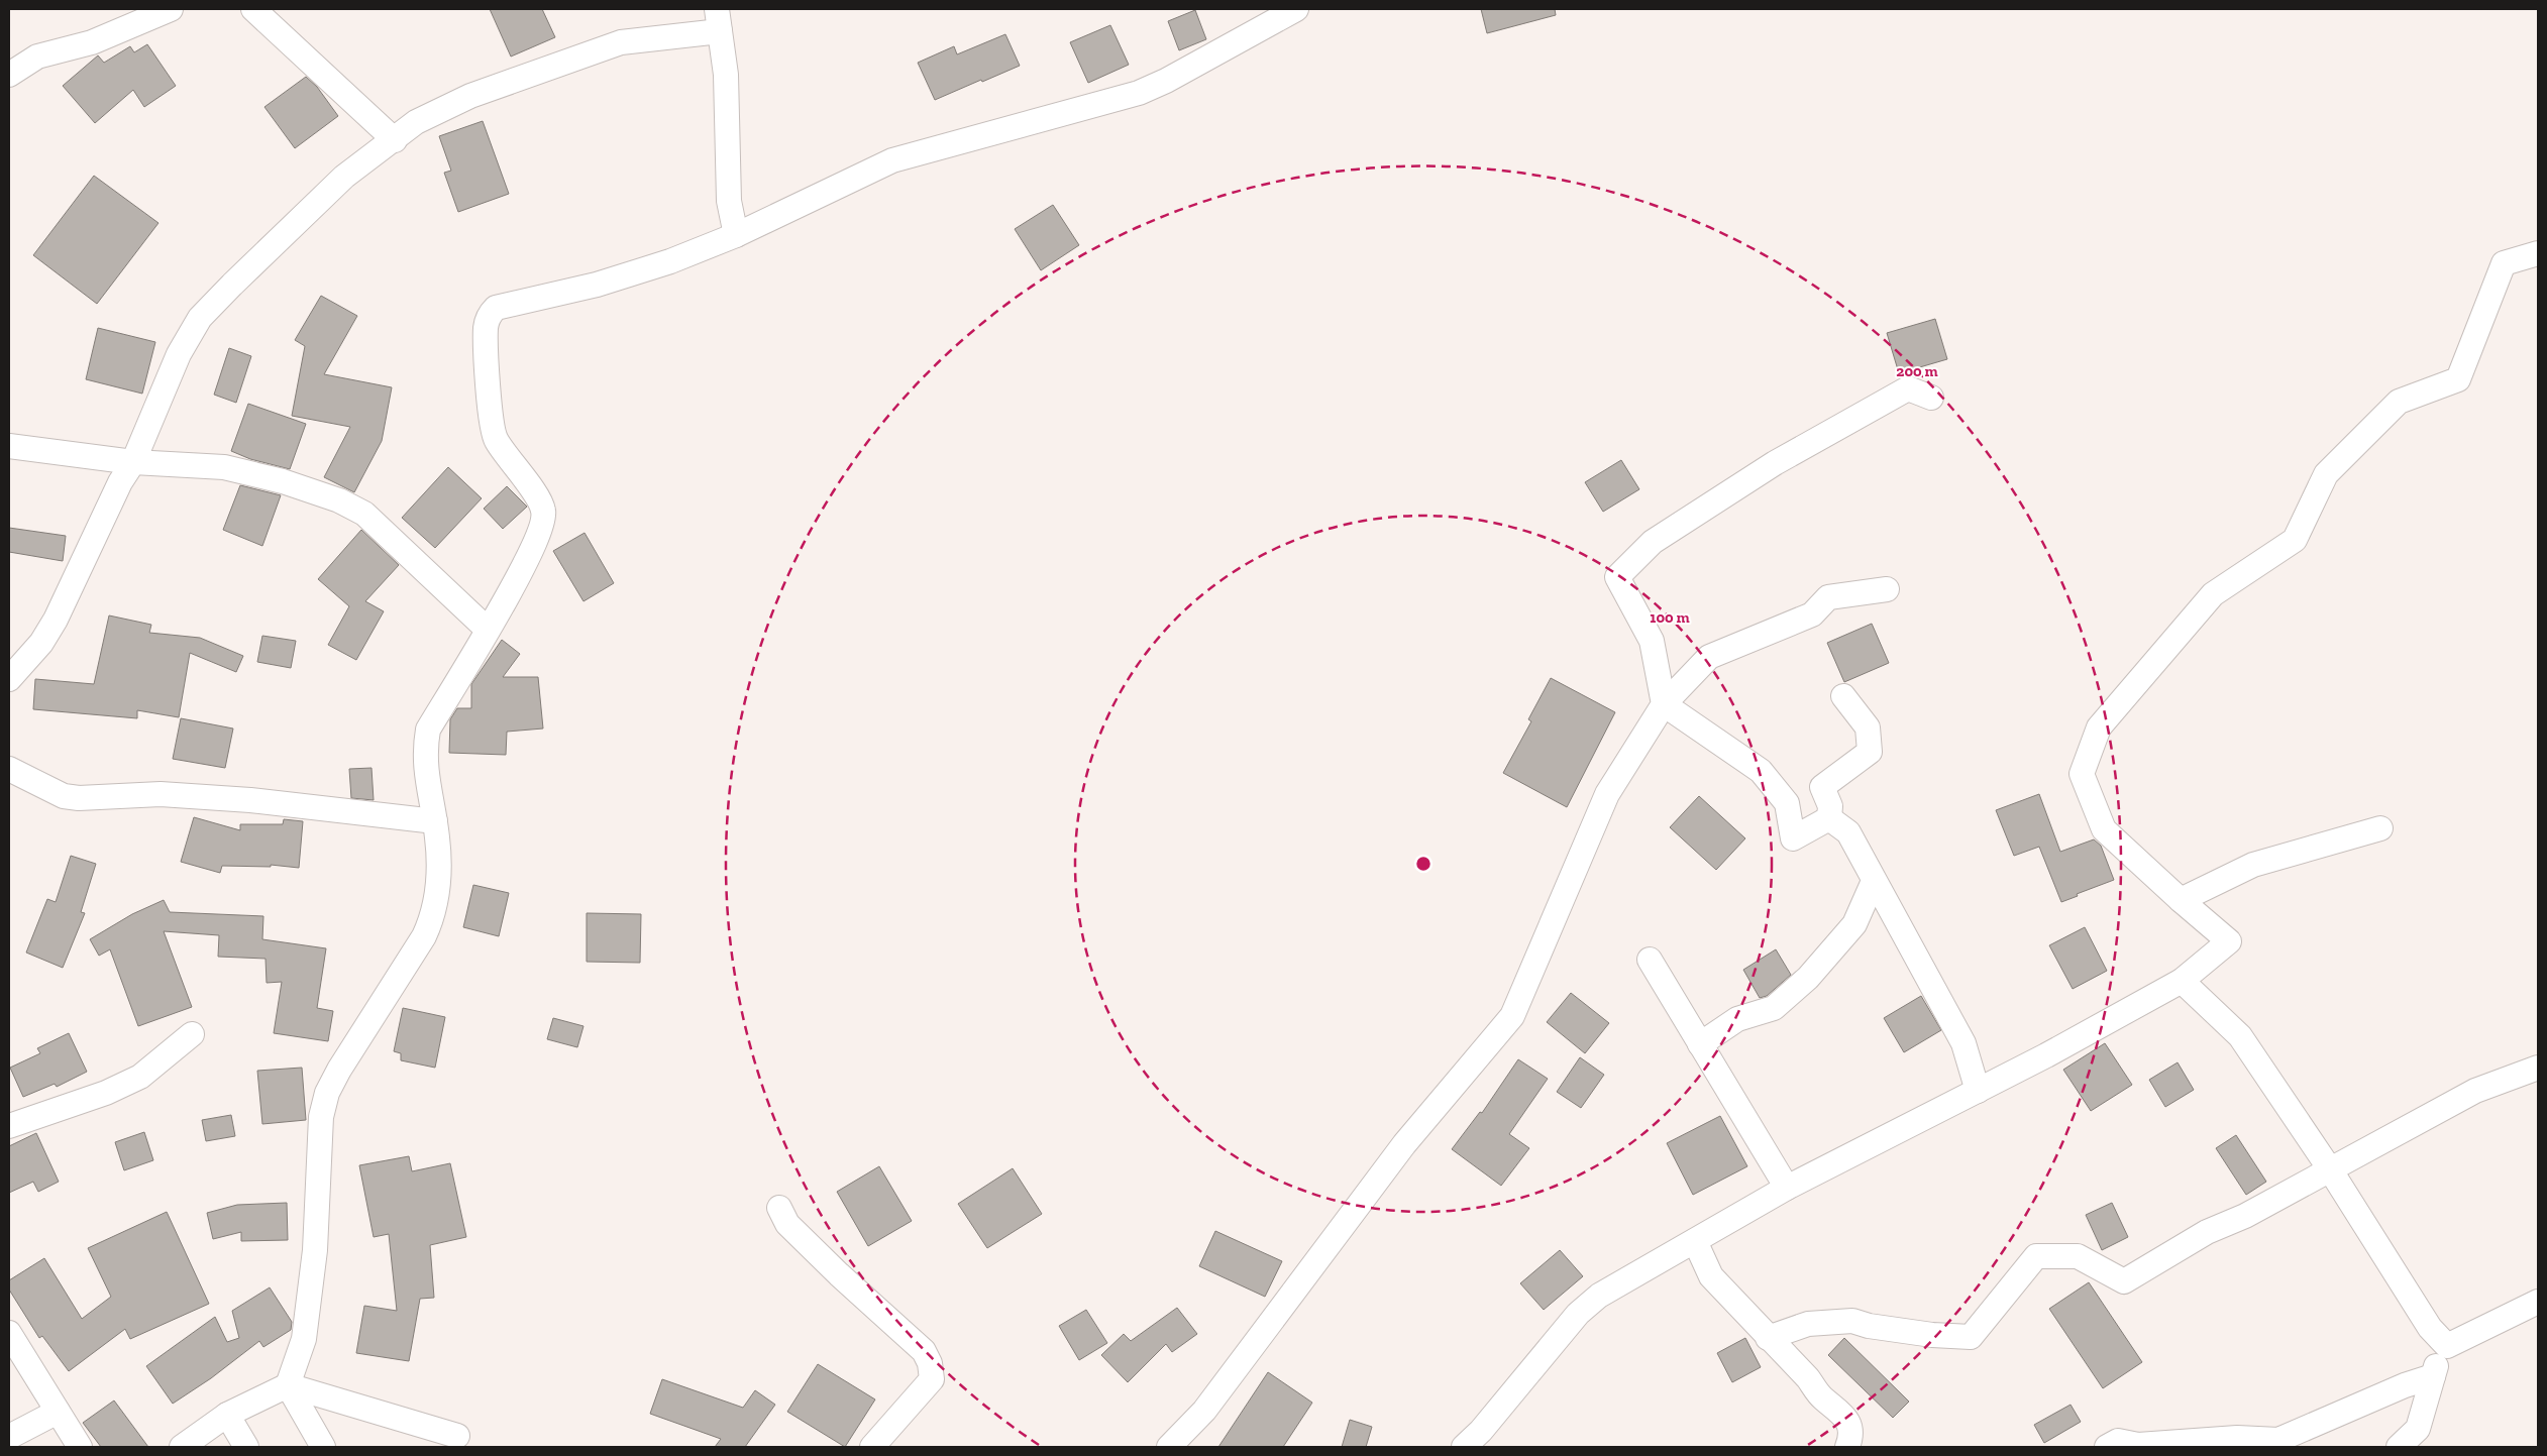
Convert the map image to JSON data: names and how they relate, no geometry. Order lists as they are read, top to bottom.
{
  "rings": ["200 m", "100 m"]
}
